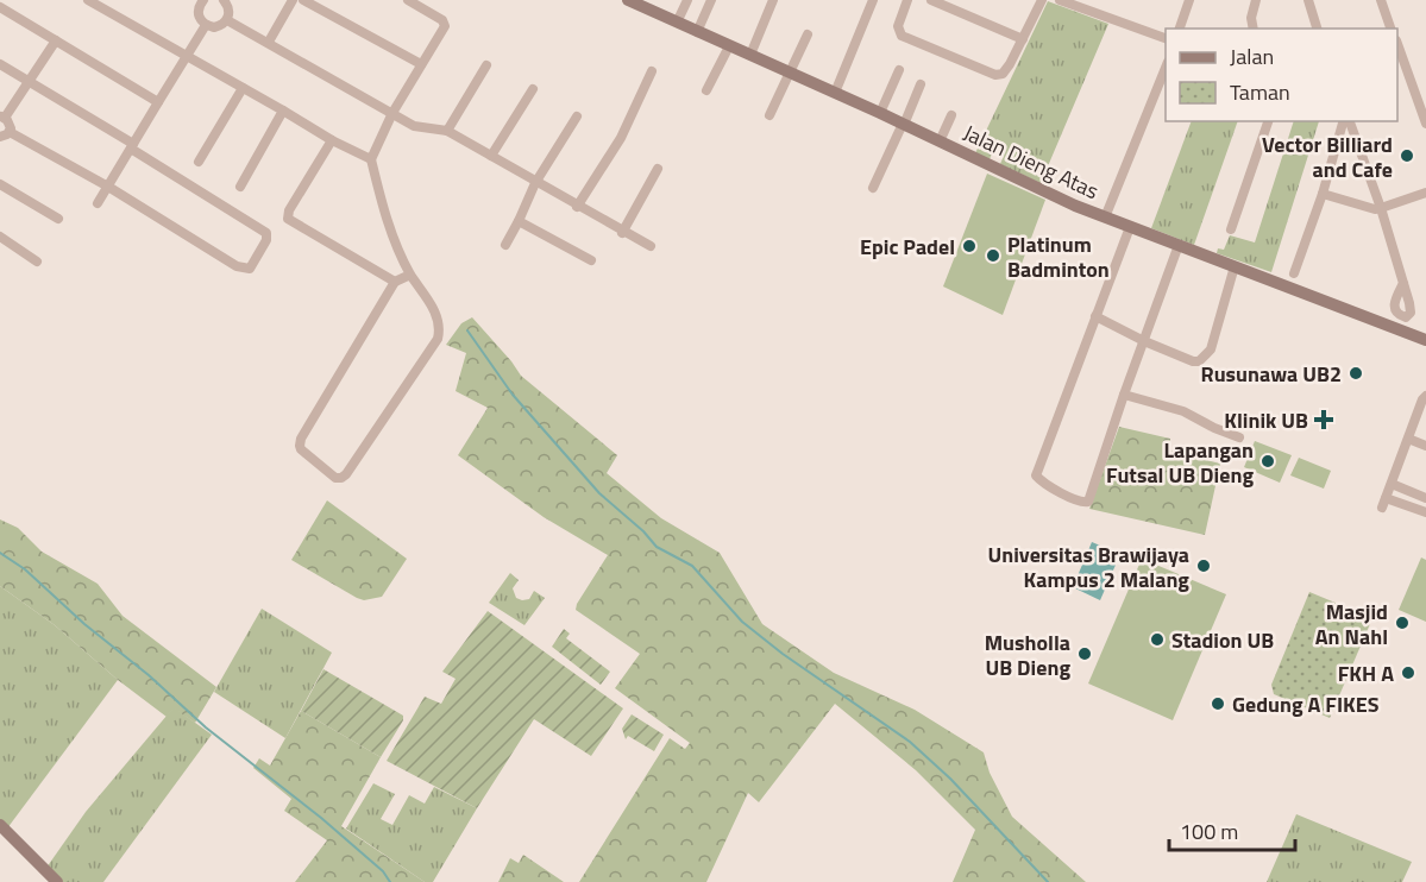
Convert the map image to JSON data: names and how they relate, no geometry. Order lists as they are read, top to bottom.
{
  "streets": {
    "street": ["Jalan Dieng Atas"]
  },
  "places": {
    "other": [
      "Vector Billiard and Cafe",
      "Epic Padel",
      "Platinum Badminton",
      "Rusunawa UB2",
      "Lapangan Futsal UB Dieng",
      "Universitas Brawijaya Kampus 2 Malang",
      "Masjid An Nahl",
      "Stadion UB",
      "Musholla UB Dieng",
      "FKH A",
      "Gedung A FIKES"
    ],
    "health": ["Klinik UB"]
  },
  "legend": ["Jalan", "Taman"],
  "scale_bar": "100 m"
}
